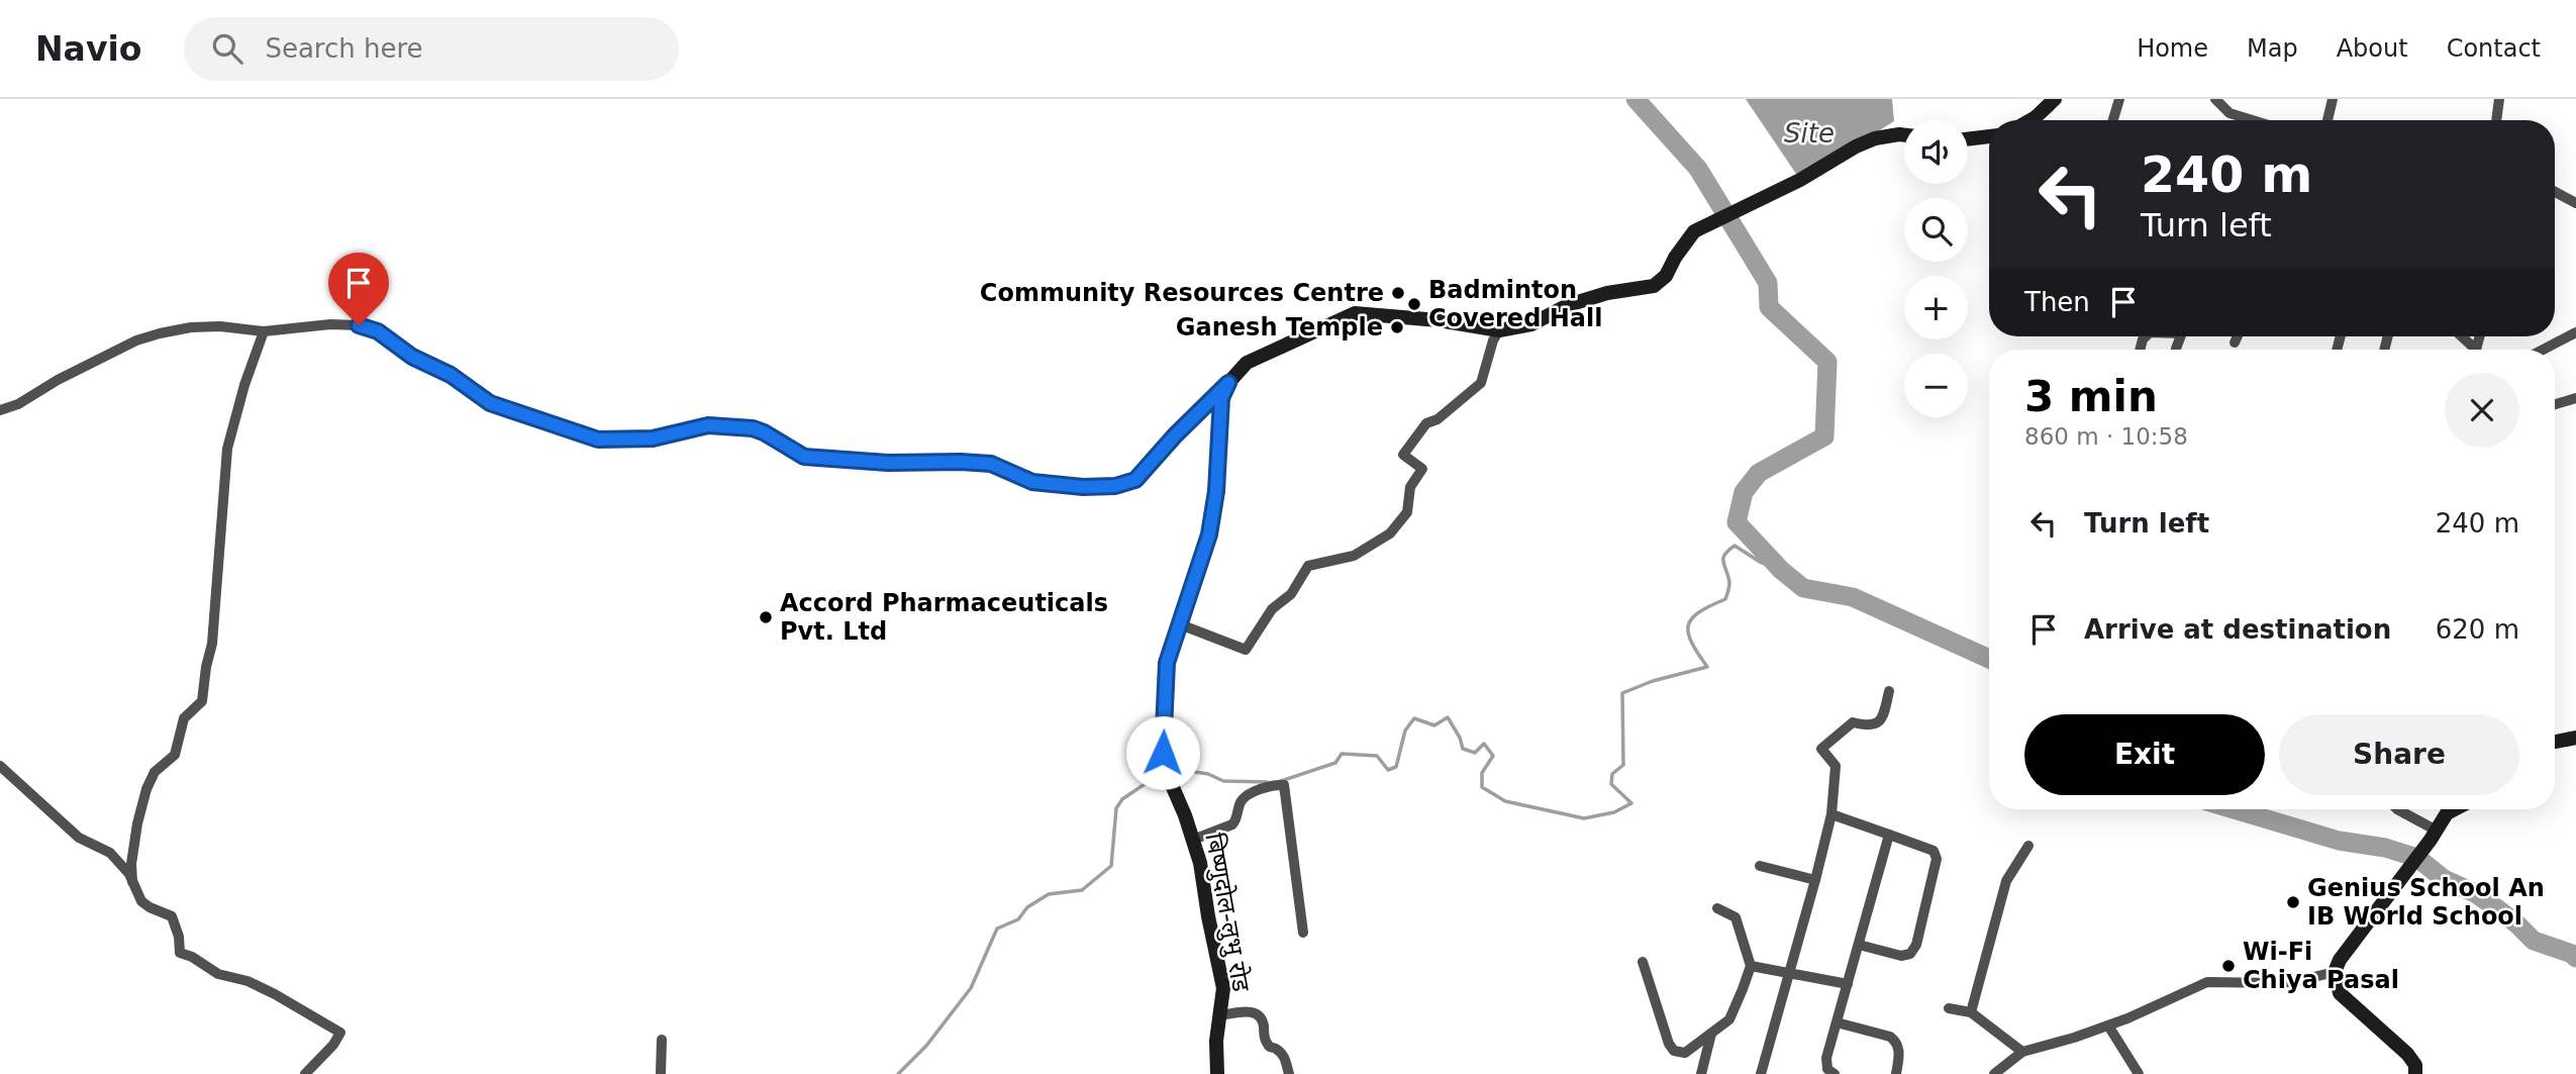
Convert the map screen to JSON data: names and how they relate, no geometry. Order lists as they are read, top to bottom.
{
  "streets": {
    "street": ["बिष्णुदोल-लुभु रोड"]
  },
  "water": ["Site"],
  "places": [
    "Community Resources Centre",
    "Badminton Covered Hall",
    "Ganesh Temple",
    "Accord Pharmaceuticals Pvt. Ltd",
    "Genius School An IB World School",
    "Wi-Fi Chiya Pasal"
  ],
  "page": {
    "header": "Navio",
    "search": "Search here",
    "nav": [
      "Home",
      "Map",
      "About",
      "Contact"
    ],
    "map_buttons": ["+", "−"],
    "turn": ["240 m", "Turn left"],
    "then": "Then",
    "heading": ["3 min", "860 m · 10:58"],
    "list": [
      {
        "name": "Turn left",
        "value": "240 m"
      },
      {
        "name": "Arrive at destination",
        "value": "620 m"
      }
    ],
    "buttons": ["Exit", "Share"]
  }
}
